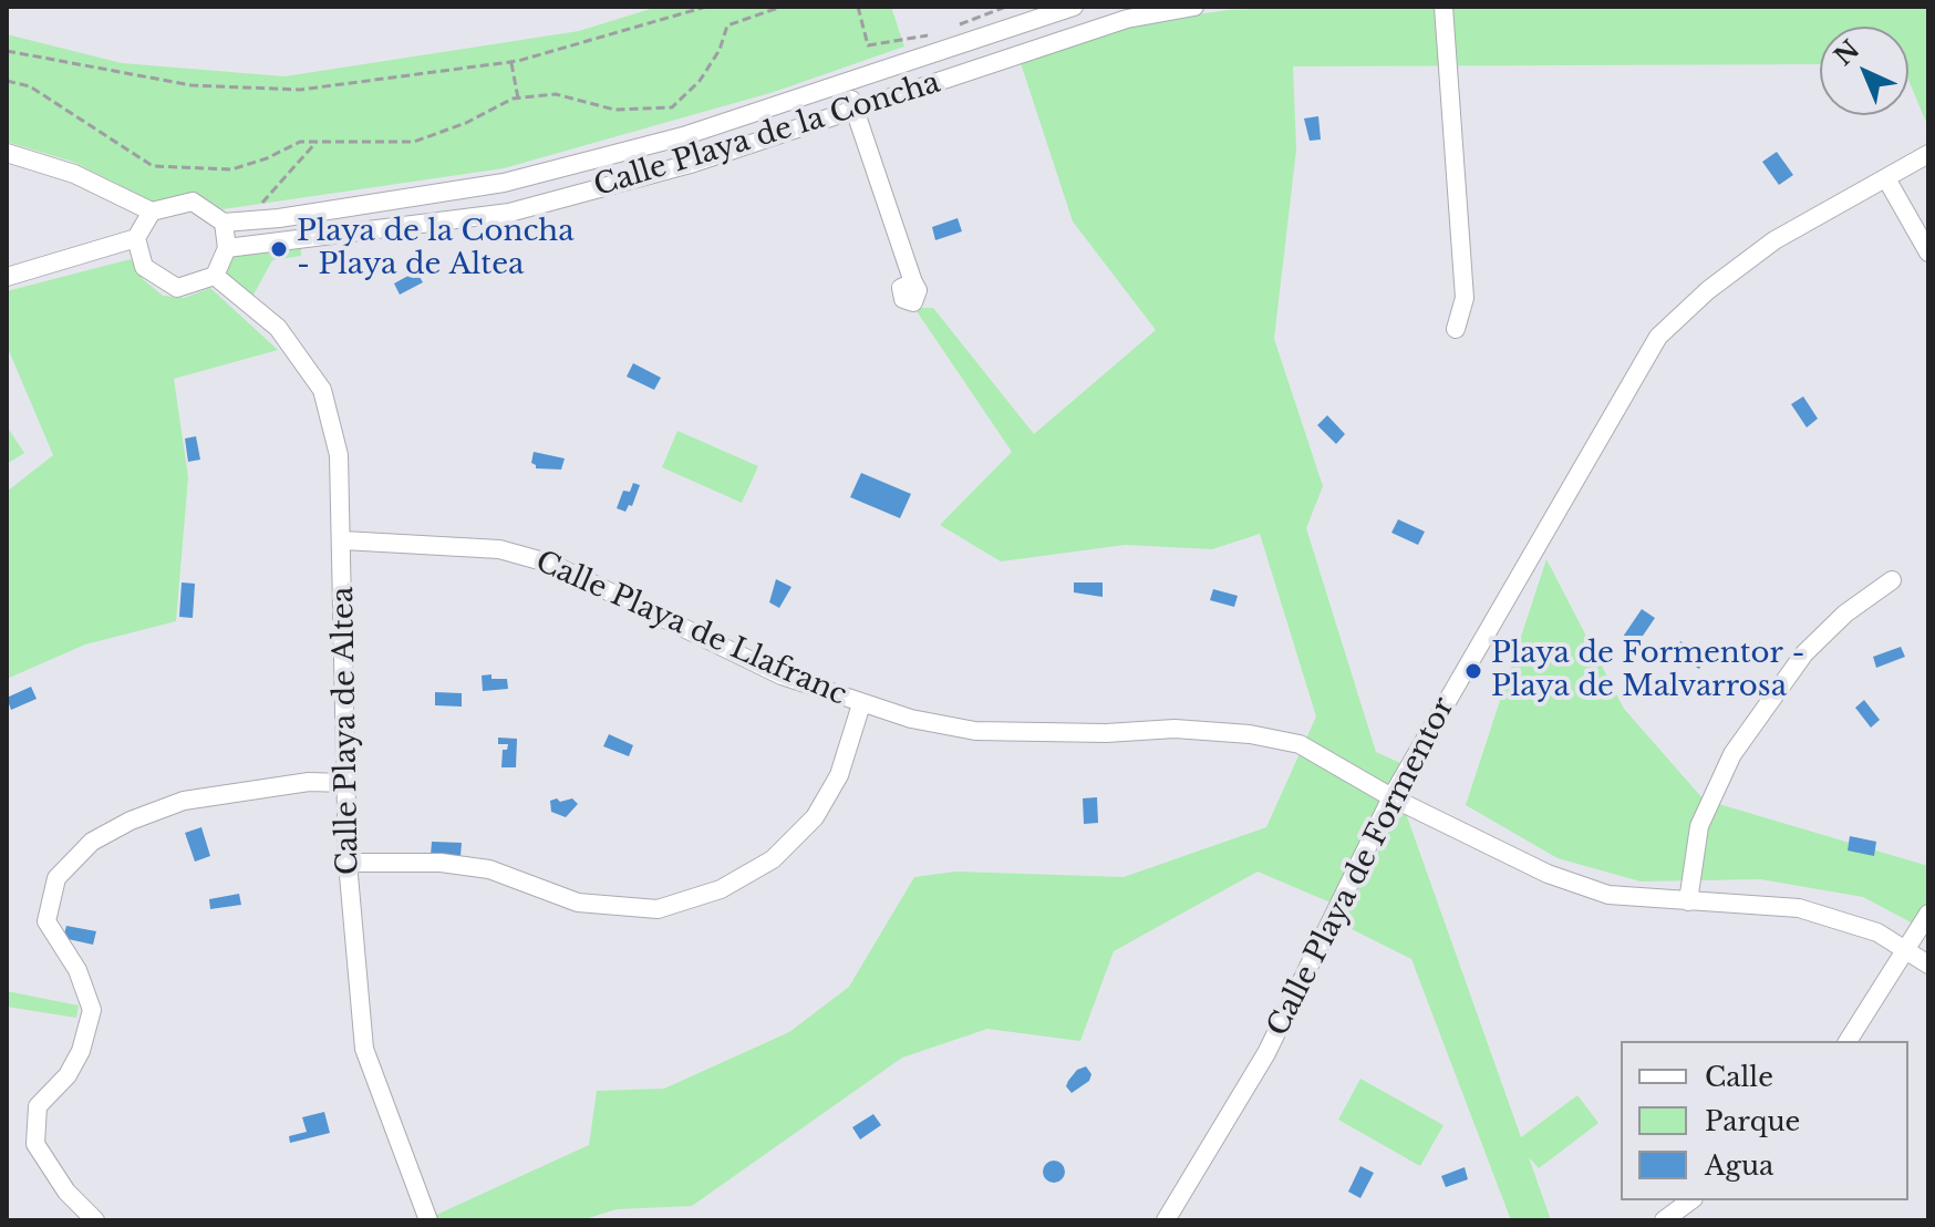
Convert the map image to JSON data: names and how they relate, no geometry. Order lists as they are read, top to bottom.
{
  "streets": {
    "street": [
      "Calle Playa de la Concha",
      "Calle Playa de Llafranc",
      "Calle Playa de Altea",
      "Calle Playa de Formentor"
    ]
  },
  "crossings": [
    ["Calle Playa de la Concha", "Calle Playa de Altea"],
    ["Calle Playa de Llafranc", "Calle Playa de Altea"],
    ["Calle Playa de Llafranc", "Calle Playa de Formentor"]
  ],
  "places": ["Playa de la Concha - Playa de Altea", "Playa de Formentor - Playa de Malvarrosa"],
  "legend": ["Calle", "Parque", "Agua"],
  "north": "top left"
}
